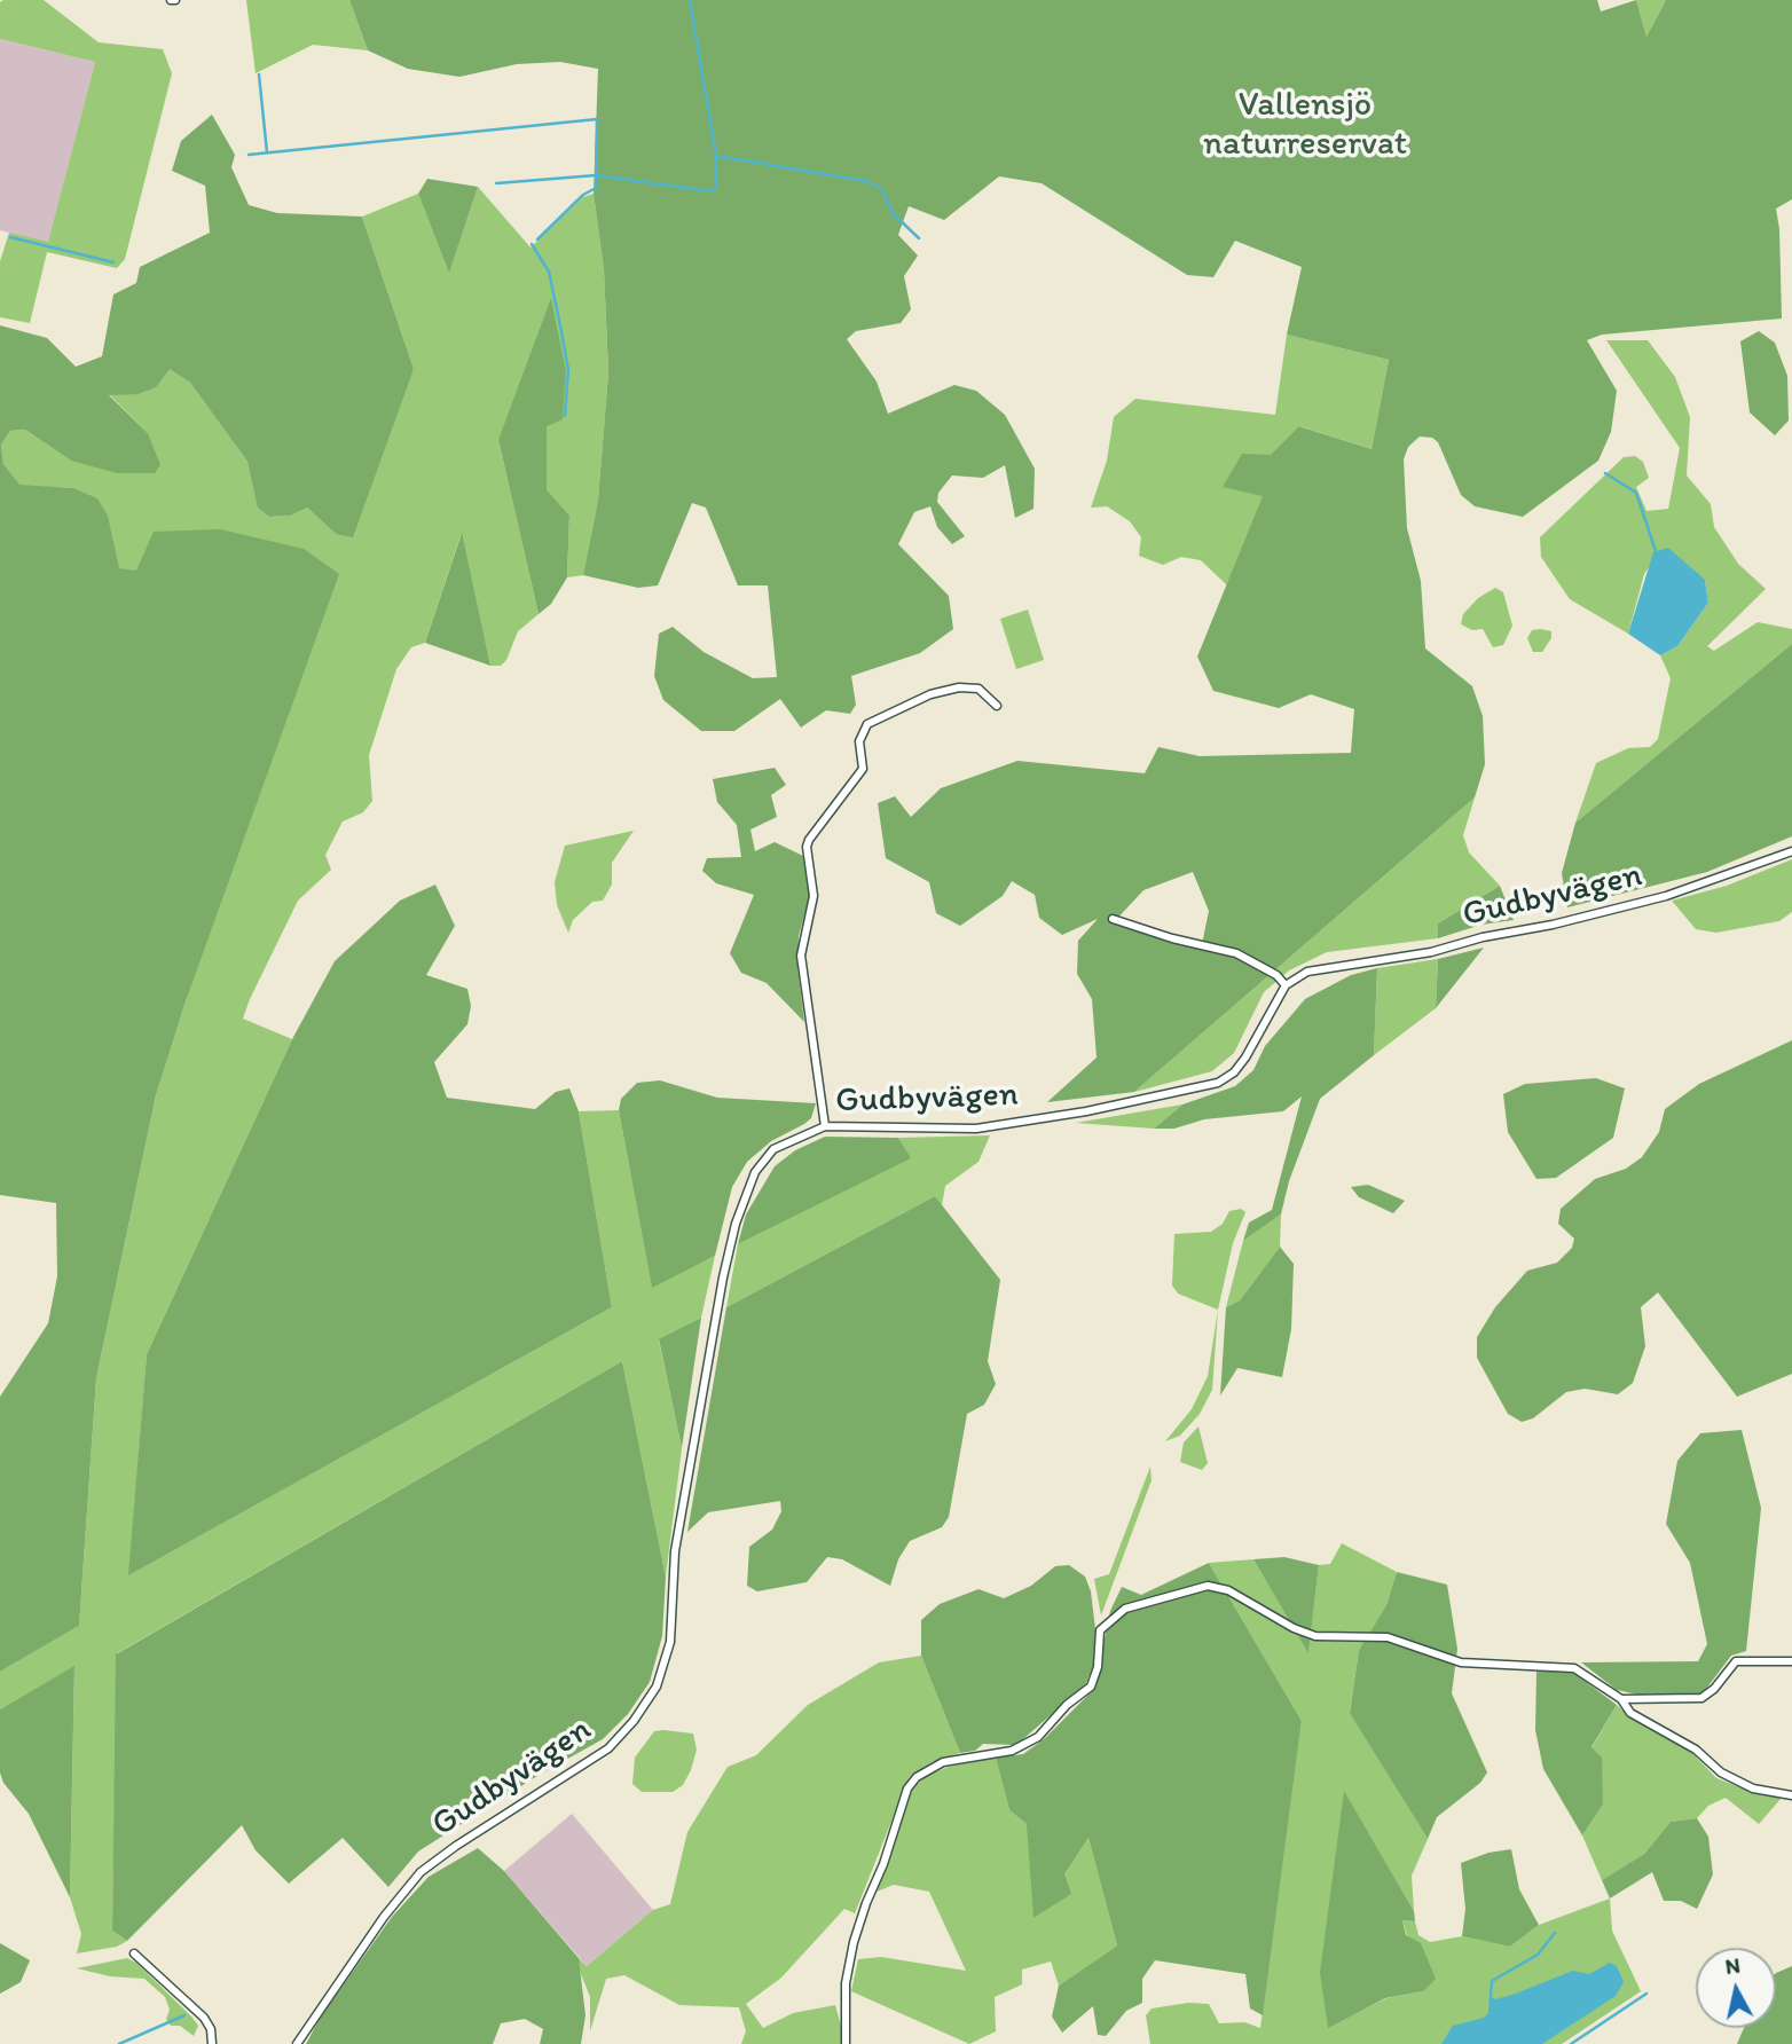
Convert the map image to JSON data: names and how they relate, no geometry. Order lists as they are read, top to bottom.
{
  "streets": {
    "street": ["Gudbyvägen"]
  },
  "parks": ["Vallensjö naturreservat"],
  "north": "top"
}
